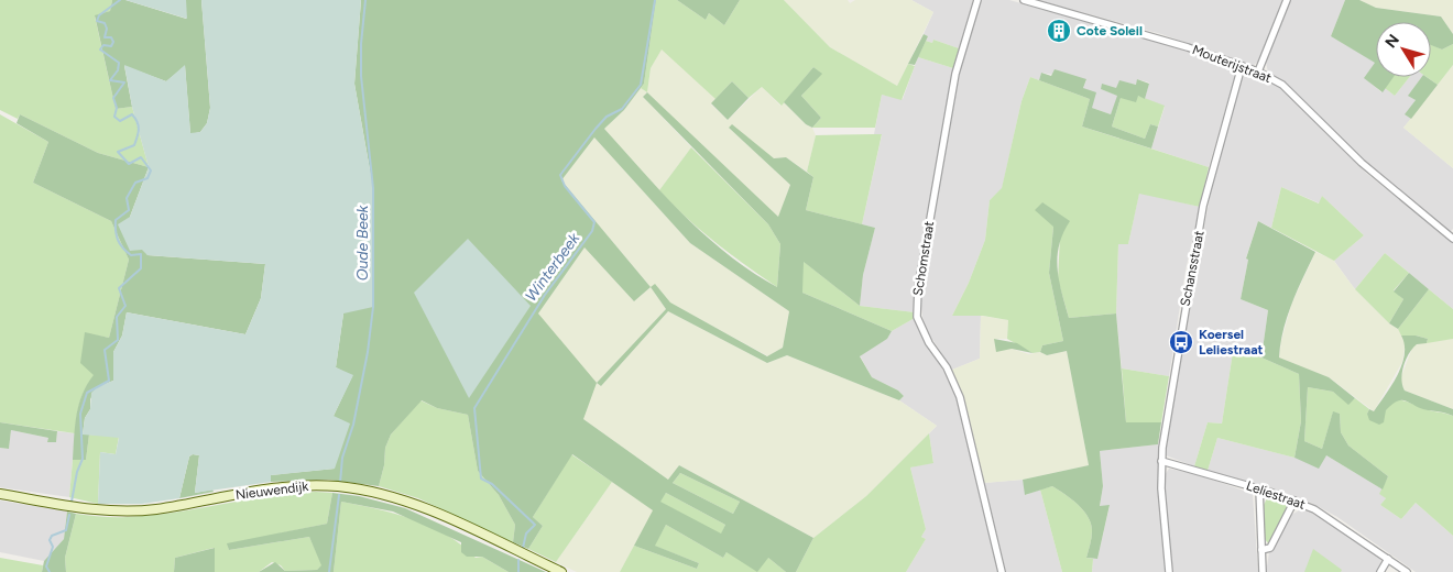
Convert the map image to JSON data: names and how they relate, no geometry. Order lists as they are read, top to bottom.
{
  "streets": {
    "street": [
      "Mouterijstraat",
      "Schomstraat",
      "Schansstraat",
      "Nieuwendijk",
      "Leliestraat"
    ]
  },
  "crossings": [
    ["Mouterijstraat", "Schansstraat"],
    ["Schansstraat", "Leliestraat"]
  ],
  "water": ["Oude Beek", "Winterbeek"],
  "places": {
    "building": ["Cote Soleil"],
    "bus stop": ["Koersel Leliestraat"]
  },
  "north": "top left"
}
